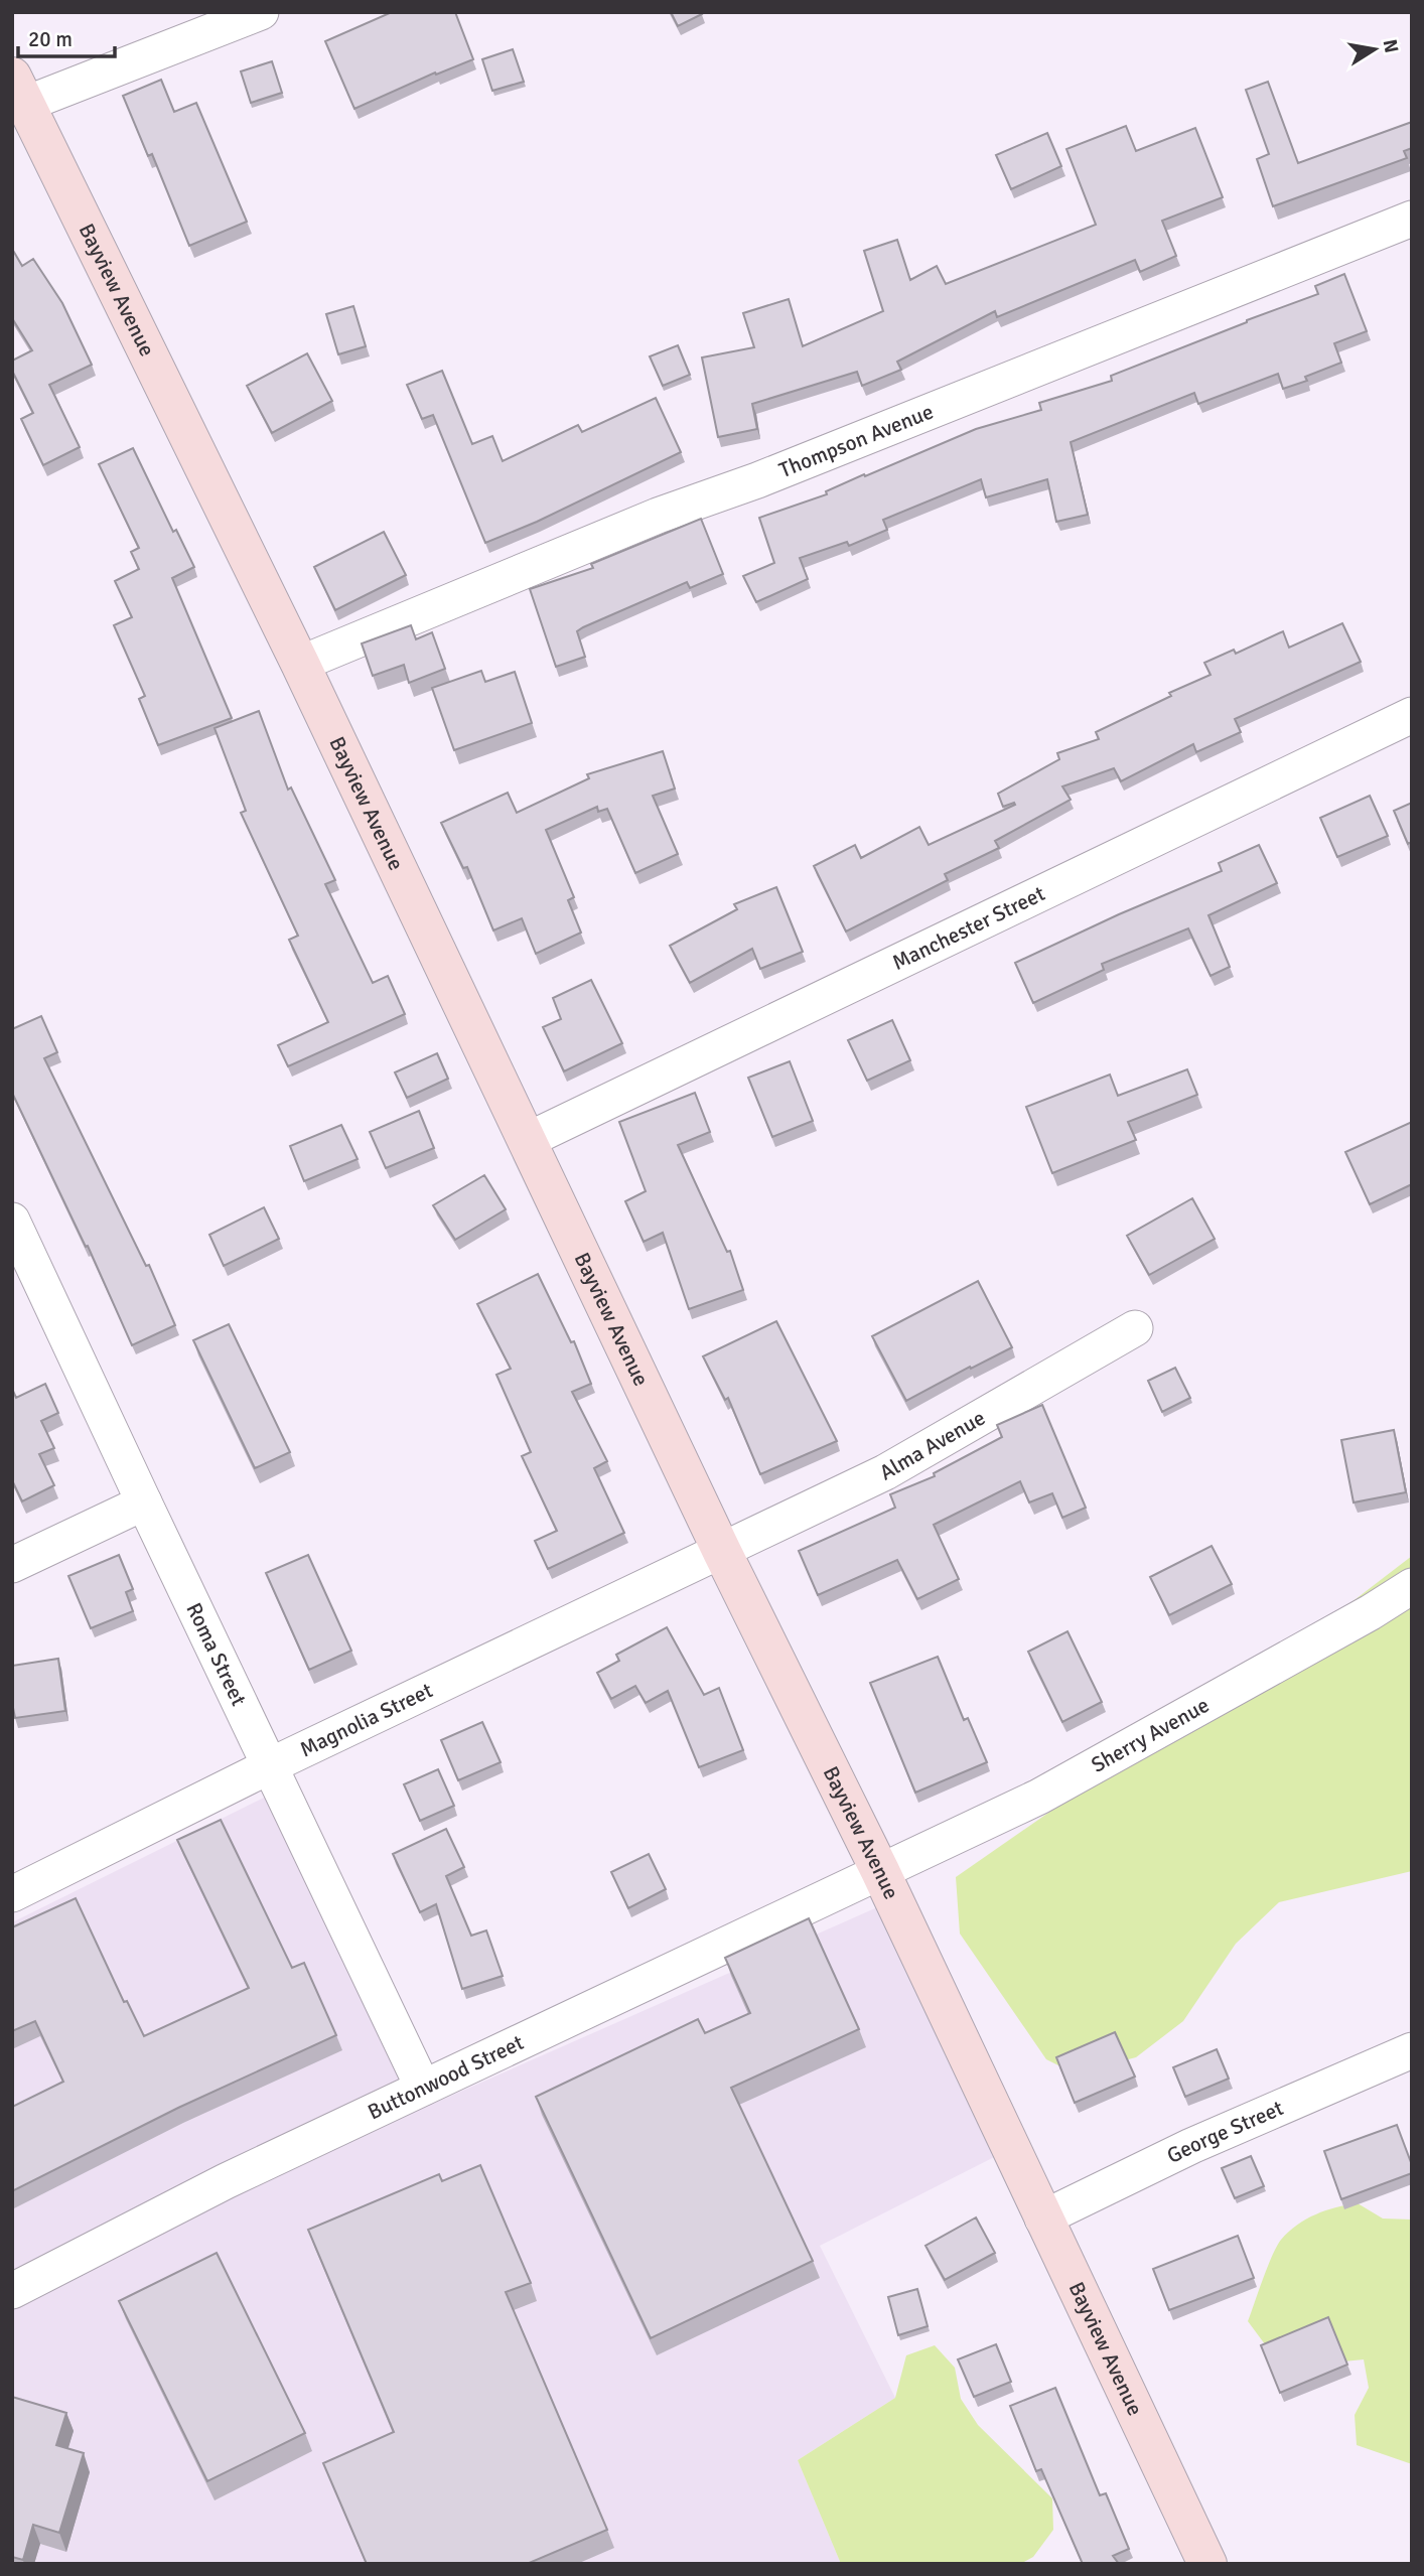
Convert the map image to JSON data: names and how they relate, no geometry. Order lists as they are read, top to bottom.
{
  "streets": {
    "main road": ["Bayview Avenue"],
    "street": [
      "Thompson Avenue",
      "Manchester Street",
      "Alma Avenue",
      "Roma Street",
      "Magnolia Street",
      "Sherry Avenue",
      "Buttonwood Street",
      "George Street"
    ]
  },
  "crossings": [
    ["Bayview Avenue", "Thompson Avenue"],
    ["Bayview Avenue", "Manchester Street"],
    ["Bayview Avenue", "Alma Avenue"],
    ["Bayview Avenue", "Magnolia Street"],
    ["Bayview Avenue", "Sherry Avenue"],
    ["Bayview Avenue", "Buttonwood Street"],
    ["Bayview Avenue", "George Street"],
    ["Alma Avenue", "Magnolia Street"],
    ["Roma Street", "Magnolia Street"],
    ["Roma Street", "Buttonwood Street"],
    ["Sherry Avenue", "Buttonwood Street"]
  ],
  "scale_bar": "20 m",
  "north": "right"
}
